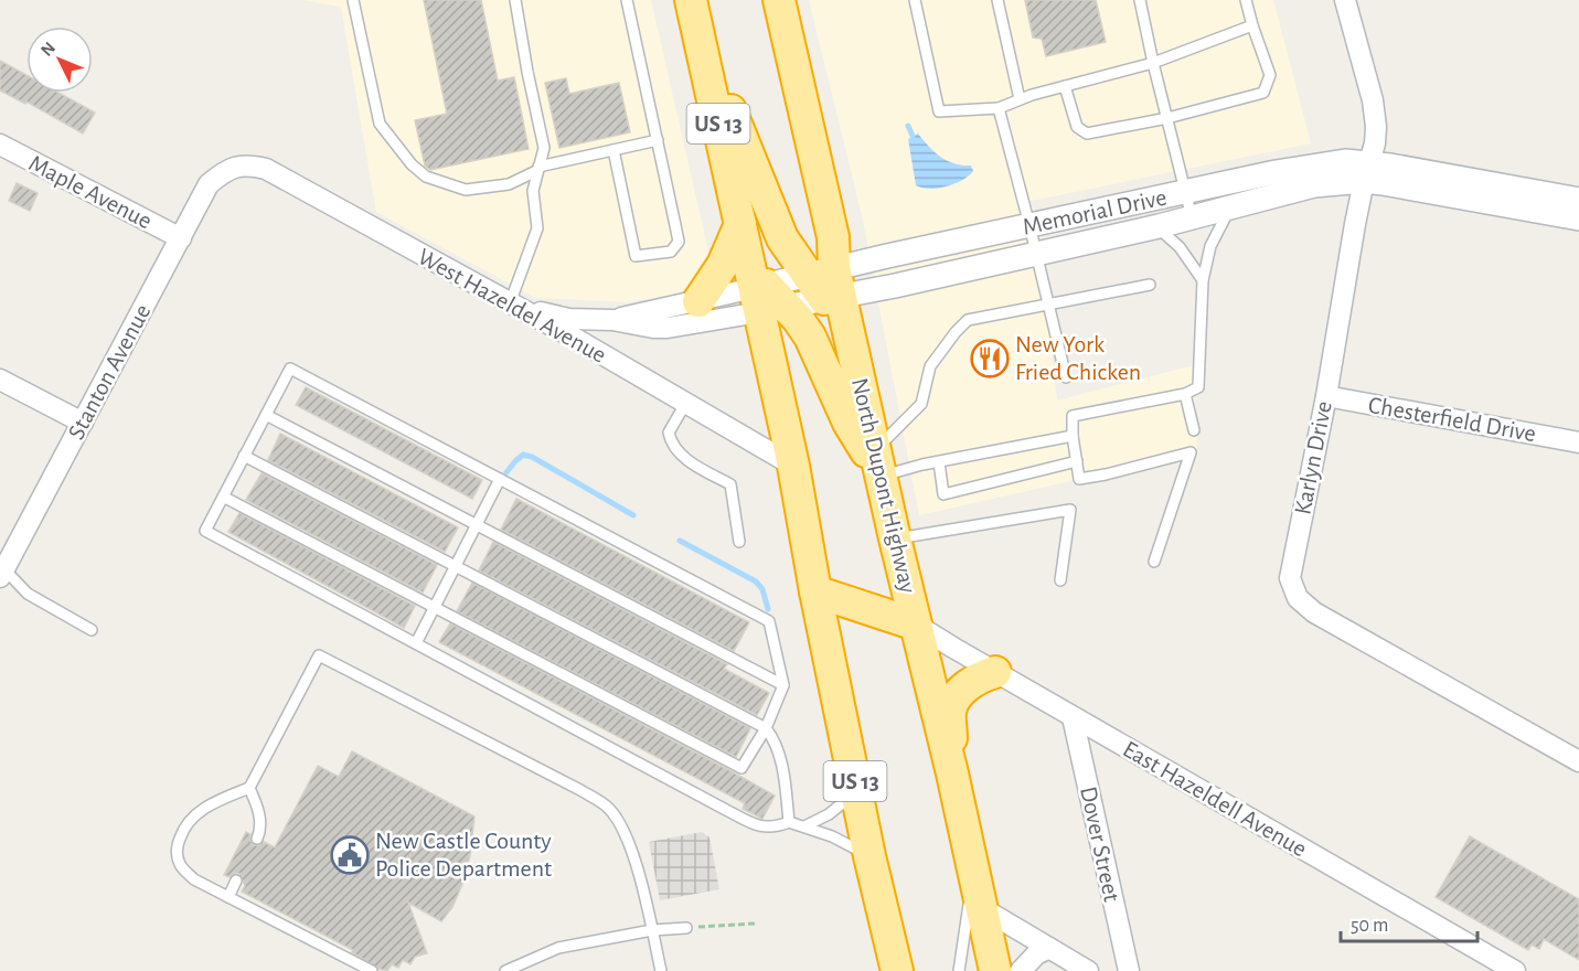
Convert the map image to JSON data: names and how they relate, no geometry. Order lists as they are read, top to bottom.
{
  "streets": {
    "highway": ["US 13", "North Dupont Highway"],
    "street": [
      "Maple Avenue",
      "Memorial Drive",
      "West Hazeldel Avenue",
      "Stanton Avenue",
      "Chesterfield Drive",
      "Karlyn Drive",
      "East Hazeldell Avenue",
      "Dover Street"
    ]
  },
  "crossings": [
    ["US 13", "Memorial Drive"],
    ["US 13", "West Hazeldel Avenue"],
    ["Maple Avenue", "Stanton Avenue"],
    ["Memorial Drive", "West Hazeldel Avenue"],
    ["Memorial Drive", "Karlyn Drive"],
    ["Memorial Drive", "North Dupont Highway"],
    ["West Hazeldel Avenue", "Stanton Avenue"],
    ["Chesterfield Drive", "Karlyn Drive"],
    ["North Dupont Highway", "East Hazeldell Avenue"],
    ["East Hazeldell Avenue", "Dover Street"]
  ],
  "places": {
    "restaurant": ["New York Fried Chicken"],
    "public building": ["New Castle County Police Department"]
  },
  "scale_bar": "50 m",
  "north": "top left"
}
